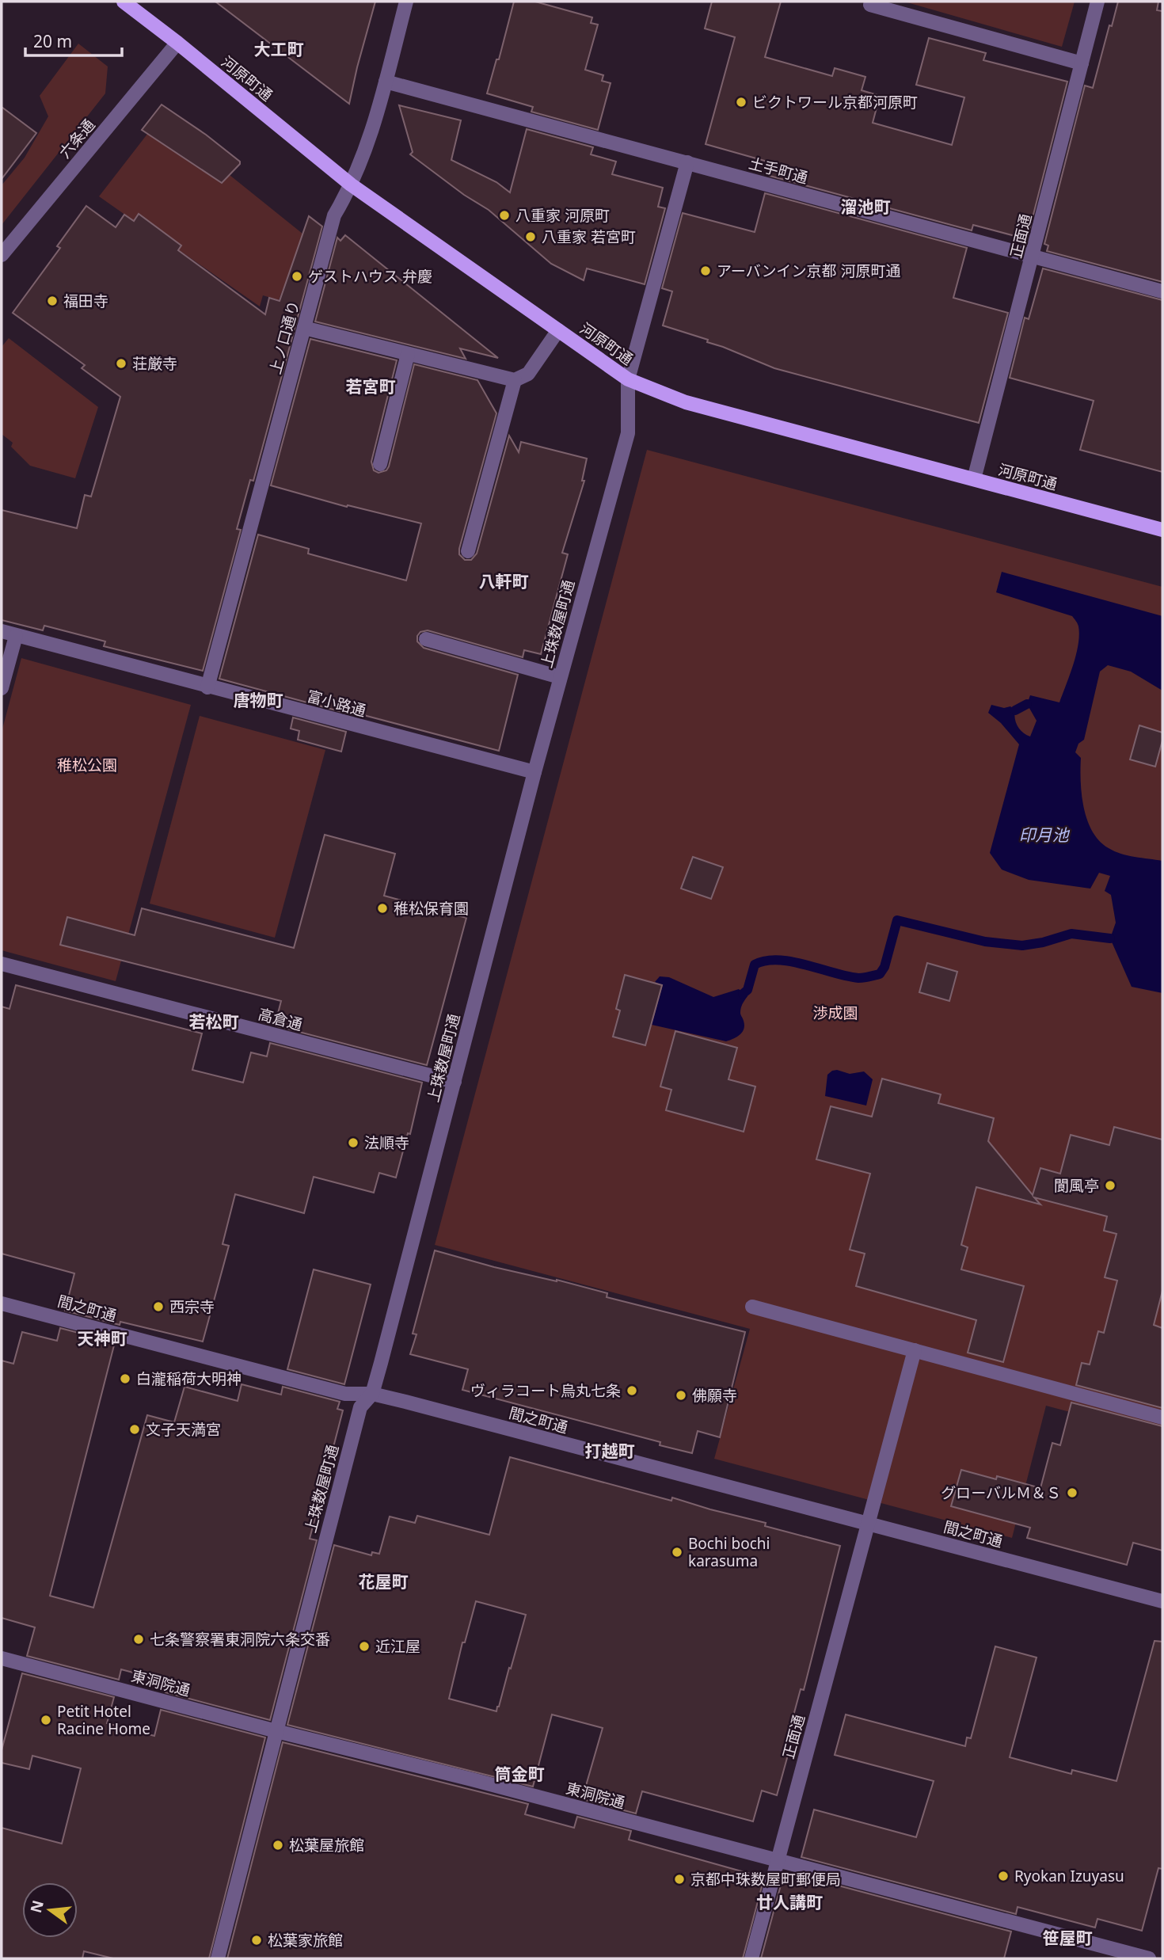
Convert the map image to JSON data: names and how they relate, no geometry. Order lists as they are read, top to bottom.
{
  "streets": {
    "main road": ["河原町通"],
    "street": [
      "六条通",
      "土手町通",
      "正面通",
      "上ノ口通り",
      "上珠数屋町通",
      "富小路通",
      "高倉通",
      "間之町通",
      "東洞院通"
    ]
  },
  "crossings": [
    ["河原町通", "六条通"],
    ["河原町通", "正面通"],
    ["河原町通", "上ノ口通り"],
    ["河原町通", "上珠数屋町通"],
    ["土手町通", "正面通"],
    ["土手町通", "上ノ口通り"],
    ["土手町通", "上珠数屋町通"],
    ["正面通", "間之町通"],
    ["正面通", "東洞院通"],
    ["上ノ口通り", "富小路通"],
    ["上珠数屋町通", "富小路通"],
    ["上珠数屋町通", "高倉通"],
    ["上珠数屋町通", "間之町通"],
    ["上珠数屋町通", "東洞院通"]
  ],
  "districts": [
    "大工町",
    "溜池町",
    "若宮町",
    "八軒町",
    "唐物町",
    "若松町",
    "天神町",
    "打越町",
    "花屋町",
    "筒金町",
    "廿人講町",
    "笹屋町"
  ],
  "water": ["印月池"],
  "parks": ["稚松公園", "渉成園"],
  "places": [
    "ビクトワール京都河原町",
    "八重家 河原町",
    "八重家 若宮町",
    "アーバンイン京都 河原町通",
    "ゲストハウス 弁慶",
    "福田寺",
    "荘厳寺",
    "稚松保育園",
    "法順寺",
    "閬風亭",
    "西宗寺",
    "白瀧稲荷大明神",
    "ヴィラコート烏丸七条",
    "佛願寺",
    "文子天満宮",
    "グローバルＭ＆Ｓ",
    "Bochi bochi karasuma",
    "七条警察署東洞院六条交番",
    "近江屋",
    "Petit Hotel Racine Home",
    "松葉屋旅館",
    "Ryokan Izuyasu",
    "京都中珠数屋町郵便局",
    "松葉家旅館"
  ],
  "scale_bar": "20 m",
  "north": "left"
}
